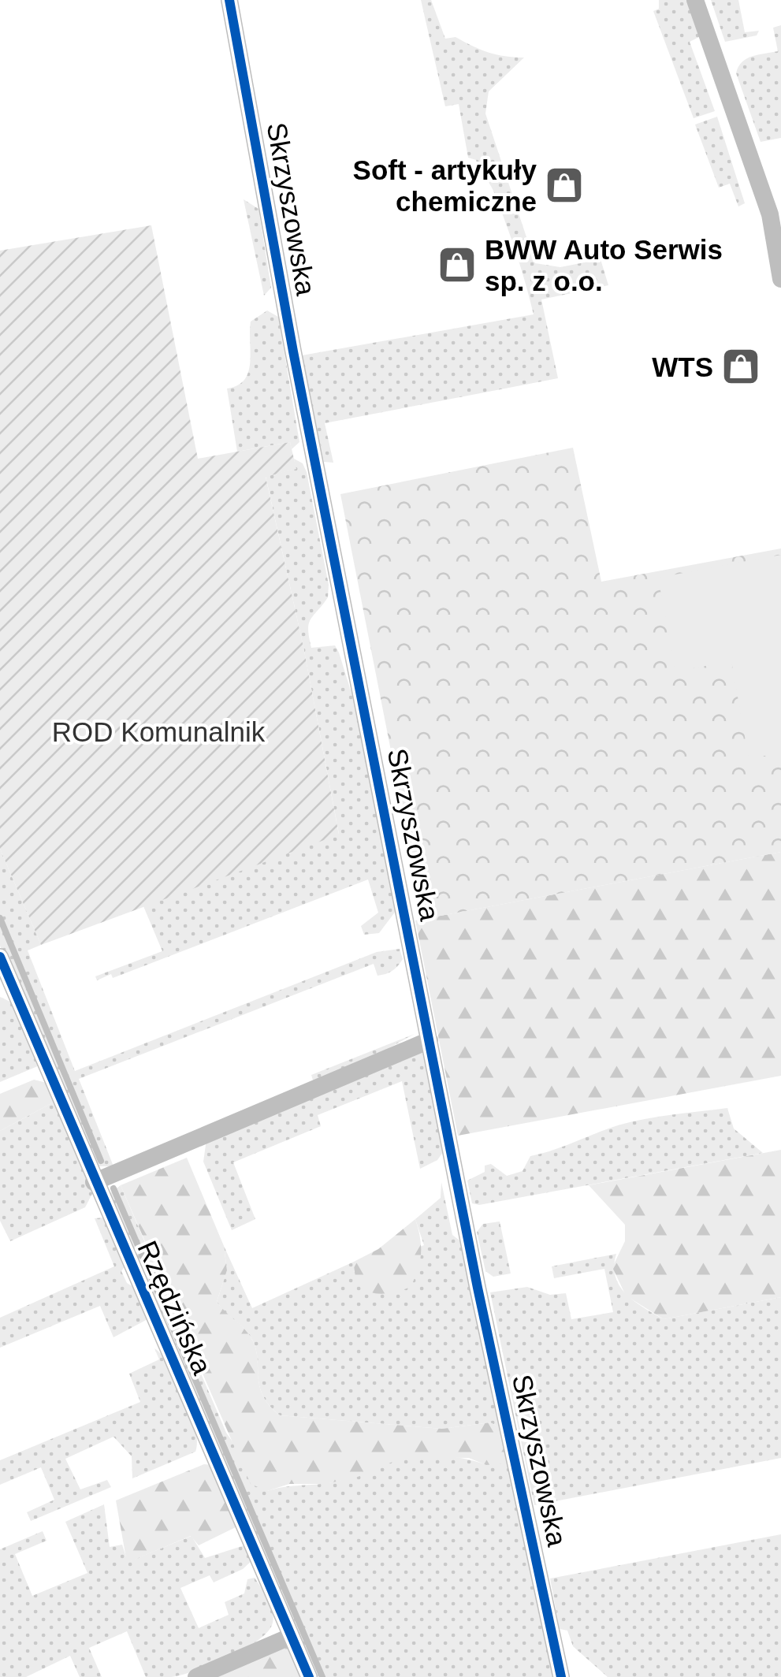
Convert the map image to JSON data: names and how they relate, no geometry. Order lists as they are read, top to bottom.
{
  "streets": {
    "street": ["Skrzyszowska", "Rzędzińska"]
  },
  "parks": ["ROD Komunalnik"],
  "places": {
    "shop": ["Soft - artykuły chemiczne", "BWW Auto Serwis sp. z o.o.", "WTS"]
  }
}
